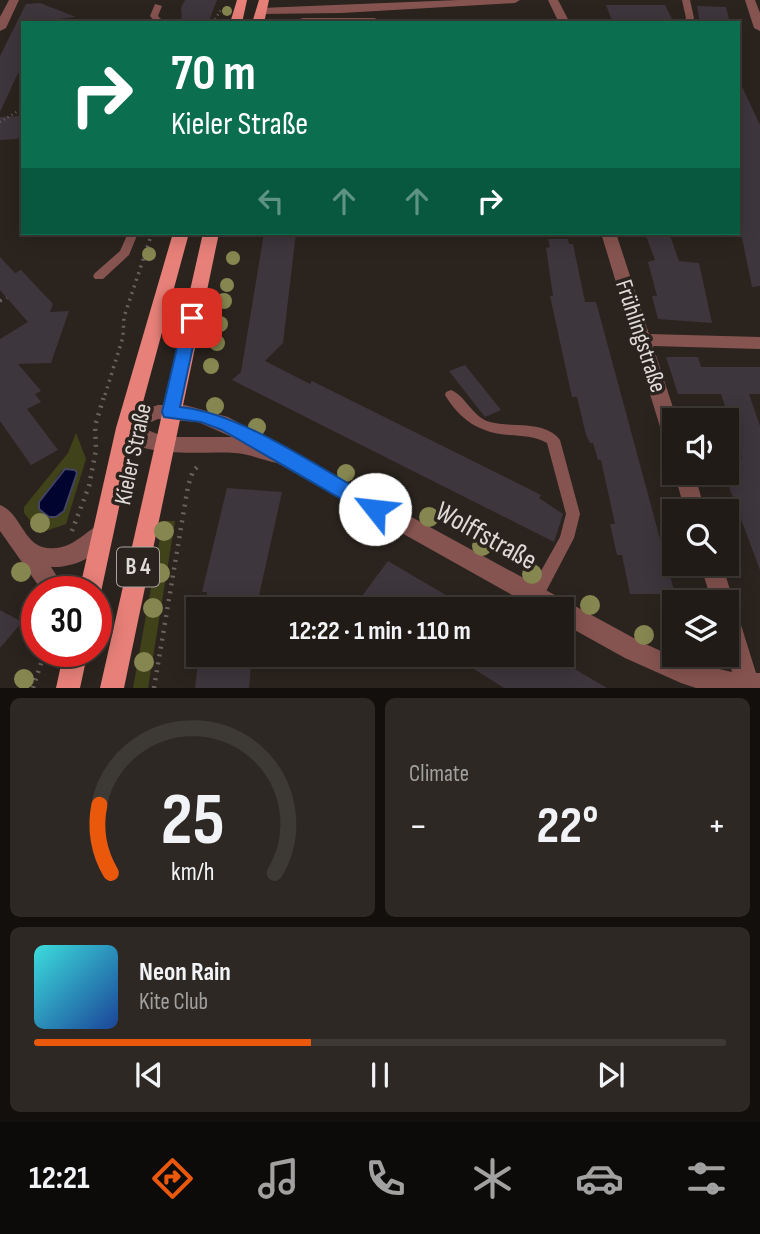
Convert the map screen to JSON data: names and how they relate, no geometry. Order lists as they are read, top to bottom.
{
  "streets": {
    "main road": ["Kieler Straße", "B 4"],
    "street": ["Frühlingstraße", "Wolffstraße"]
  },
  "crossings": [
    ["Kieler Straße", "Wolffstraße"]
  ],
  "page": {
    "turn": ["70 m", "Kieler Straße"],
    "limit": "30",
    "trip": "12:22 · 1 min · 110 m",
    "tile": "Climate",
    "heat": ["−", "22°", "+"],
    "song": ["Neon Rain", "Kite Club"],
    "tabs": "12:21",
    "gauge": ["25", "km/h"]
  }
}
